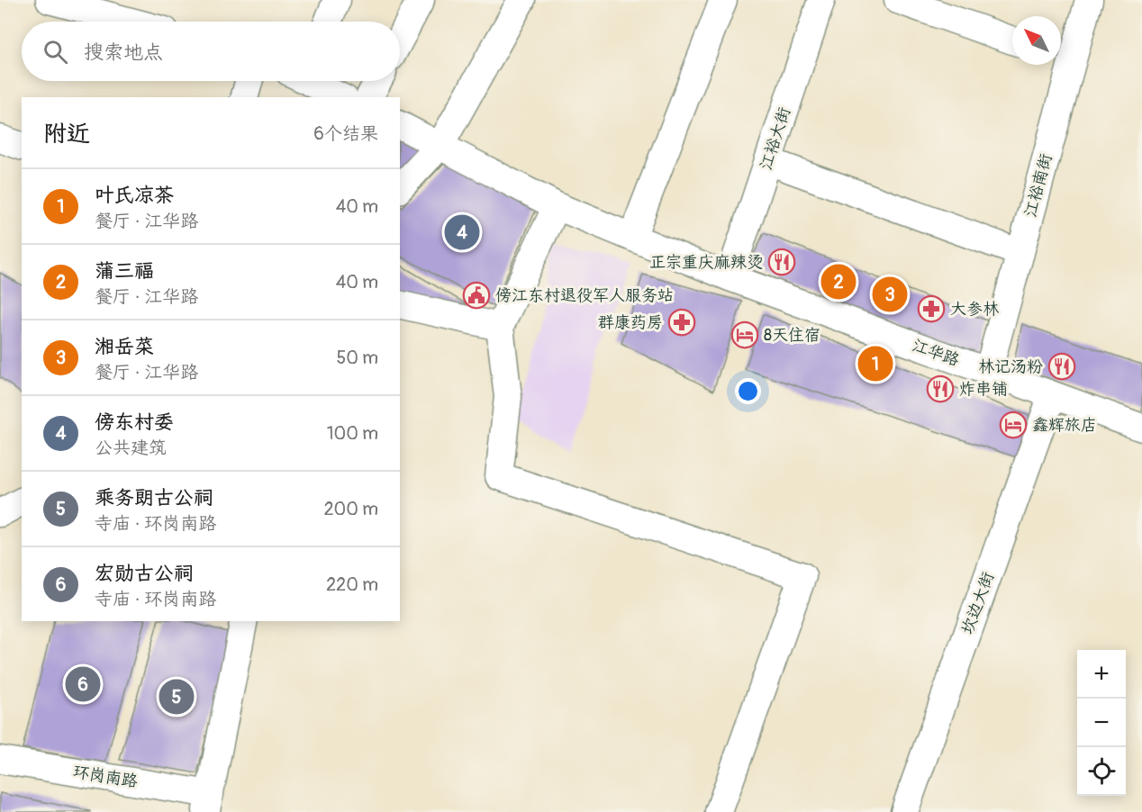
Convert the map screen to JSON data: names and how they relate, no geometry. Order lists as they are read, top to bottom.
{
  "streets": {
    "street": [
      "江裕大街",
      "江裕南街",
      "江华路",
      "坎边大街",
      "环岗南路"
    ]
  },
  "crossings": [
    ["江裕大街", "江华路"],
    ["江裕南街", "江华路"],
    ["江华路", "坎边大街"]
  ],
  "places": {
    "restaurant": ["正宗重庆麻辣烫", "林记汤粉", "炸串铺"],
    "public building": ["傍江东村退役军人服务站"],
    "pharmacy": ["大参林", "群康药房"],
    "hotel": ["8天住宿", "鑫辉旅店"]
  },
  "north": "top left",
  "page": {
    "search": "搜索地点",
    "heading": ["附近", "6个结果"],
    "list": [
      {
        "mark": "1",
        "name": "叶氏凉茶",
        "note": "餐厅 · 江华路",
        "value": "40 m"
      },
      {
        "mark": "2",
        "name": "蒲三福",
        "note": "餐厅 · 江华路",
        "value": "40 m"
      },
      {
        "mark": "3",
        "name": "湘岳菜",
        "note": "餐厅 · 江华路",
        "value": "50 m"
      },
      {
        "mark": "4",
        "name": "傍东村委",
        "note": "公共建筑",
        "value": "100 m"
      },
      {
        "mark": "5",
        "name": "乘务朗古公祠",
        "note": "寺庙 · 环岗南路",
        "value": "200 m"
      },
      {
        "mark": "6",
        "name": "宏勋古公祠",
        "note": "寺庙 · 环岗南路",
        "value": "220 m"
      }
    ],
    "pins": [
      "4",
      "2",
      "3",
      "1",
      "6",
      "5"
    ],
    "map_buttons": ["+", "−"]
  }
}
